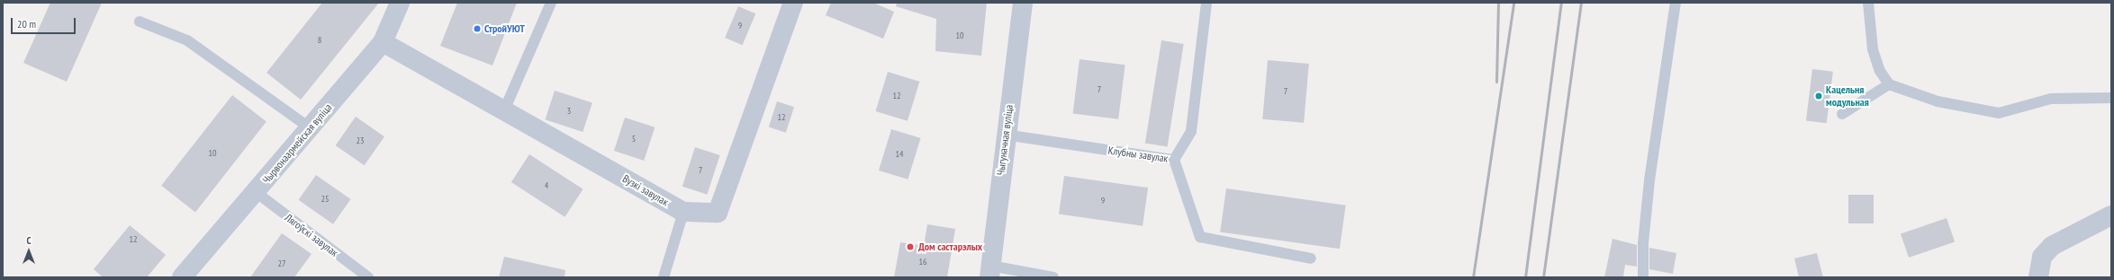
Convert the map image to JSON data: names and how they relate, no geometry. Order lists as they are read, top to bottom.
{
  "streets": {
    "street": ["Чыгуначная вуліца", "Чырвонаармейская вуліца", "Вузкі завулак"],
    "lane": ["Клубны завулак", "Лягоўскі завулак"]
  },
  "crossings": [
    ["Чыгуначная вуліца", "Клубны завулак"],
    ["Чырвонаармейская вуліца", "Вузкі завулак"],
    ["Чырвонаармейская вуліца", "Лягоўскі завулак"]
  ],
  "places": ["СтройУЮТ", "Кацельня модульная", "Дом састарэлых"],
  "house_numbers": [
    "9",
    "10",
    "8",
    "7",
    "7",
    "12",
    "3",
    "12",
    "5",
    "23",
    "10",
    "14",
    "7",
    "4",
    "25",
    "9",
    "12",
    "16",
    "27"
  ],
  "scale_bar": "20 m",
  "north": "top"
}
